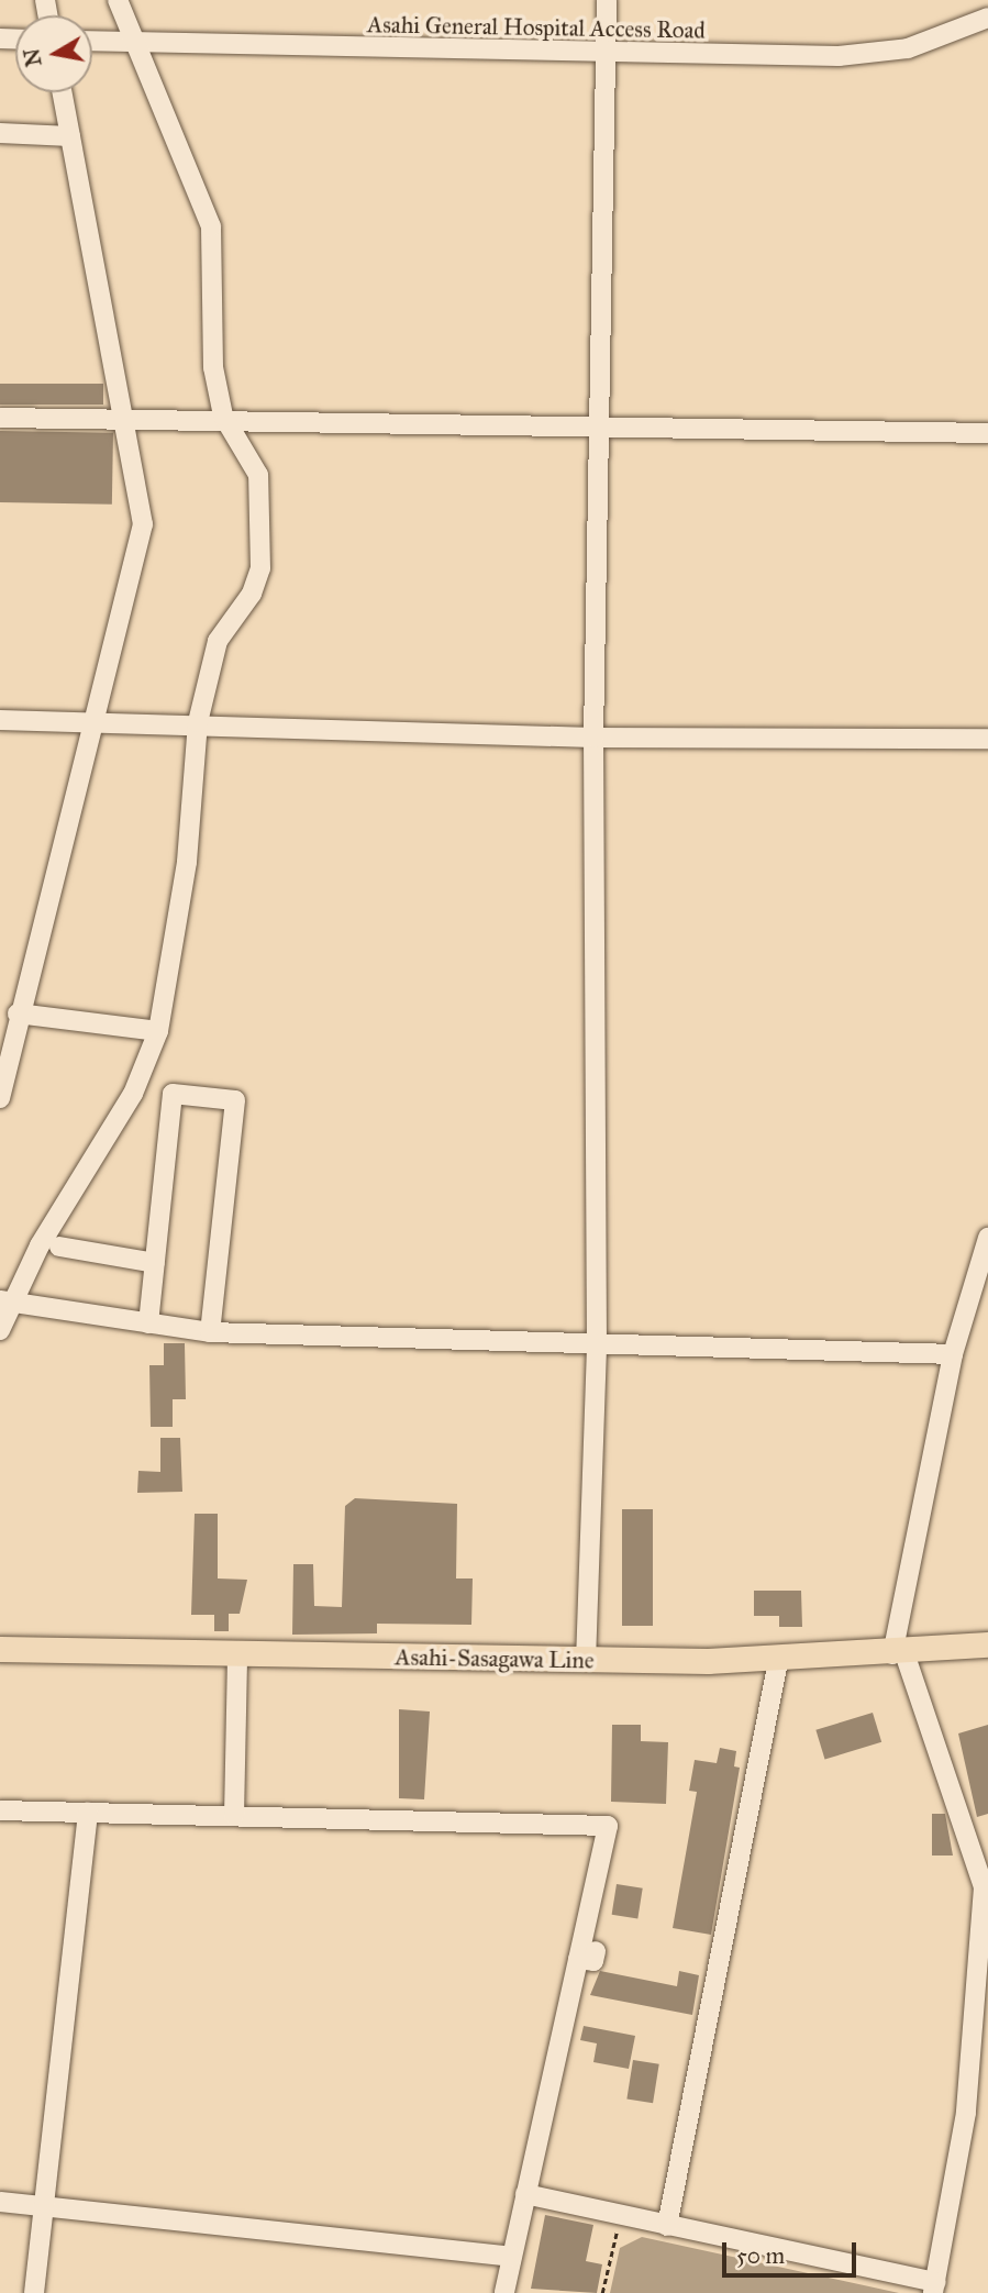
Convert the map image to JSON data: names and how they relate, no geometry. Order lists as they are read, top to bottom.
{
  "streets": {
    "main road": ["Asahi-Sasagawa Line"],
    "street": ["Asahi General Hospital Access Road"]
  },
  "scale_bar": "50 m",
  "north": "left"
}
